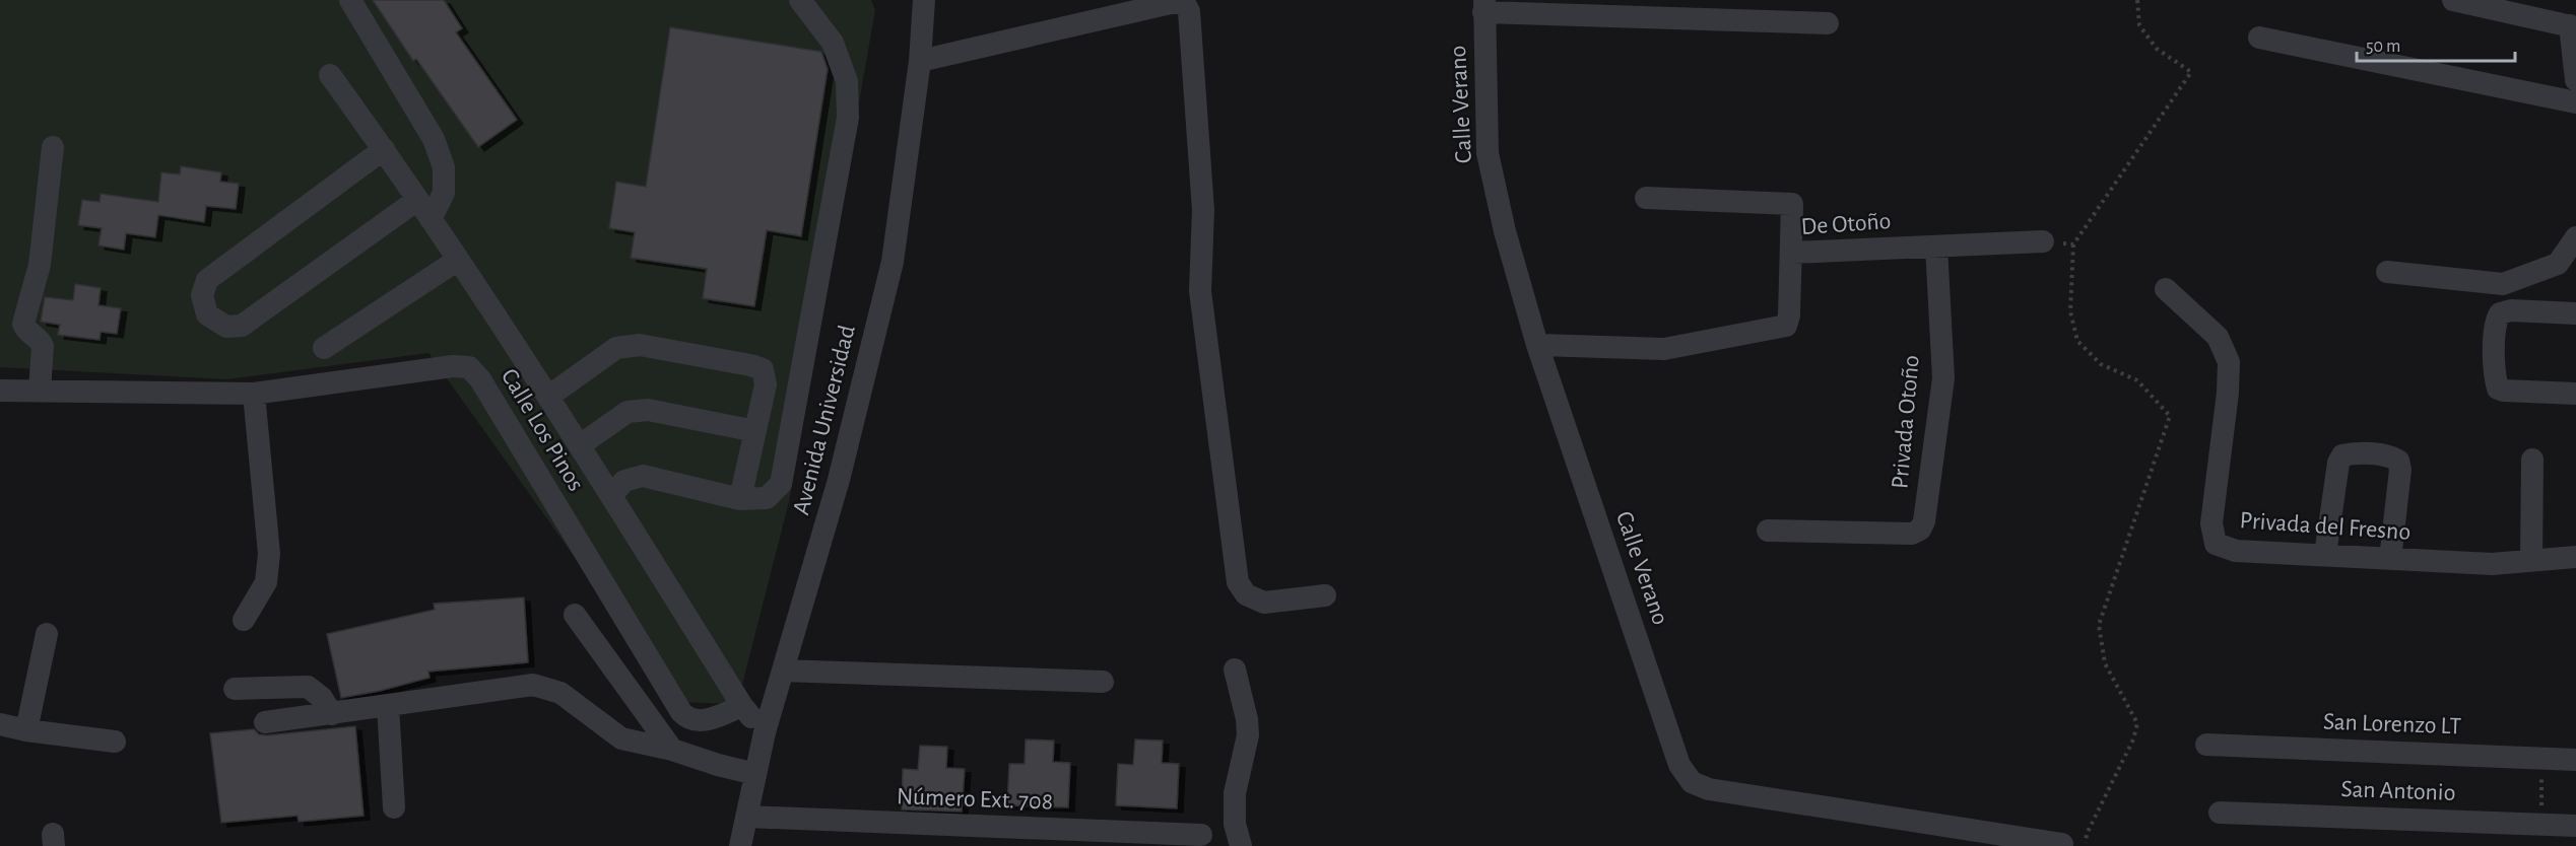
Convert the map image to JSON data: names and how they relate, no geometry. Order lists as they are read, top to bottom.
{
  "streets": {
    "street": [
      "Calle Verano",
      "De Otoño",
      "Avenida Universidad",
      "Privada Otoño",
      "Calle Los Pinos",
      "Privada del Fresno",
      "San Lorenzo LT",
      "San Antonio",
      "Número Ext. 708"
    ]
  },
  "crossings": [
    ["Calle Verano", "De Otoño"],
    ["De Otoño", "Privada Otoño"],
    ["Avenida Universidad", "Número Ext. 708"]
  ],
  "scale_bar": "50 m"
}
